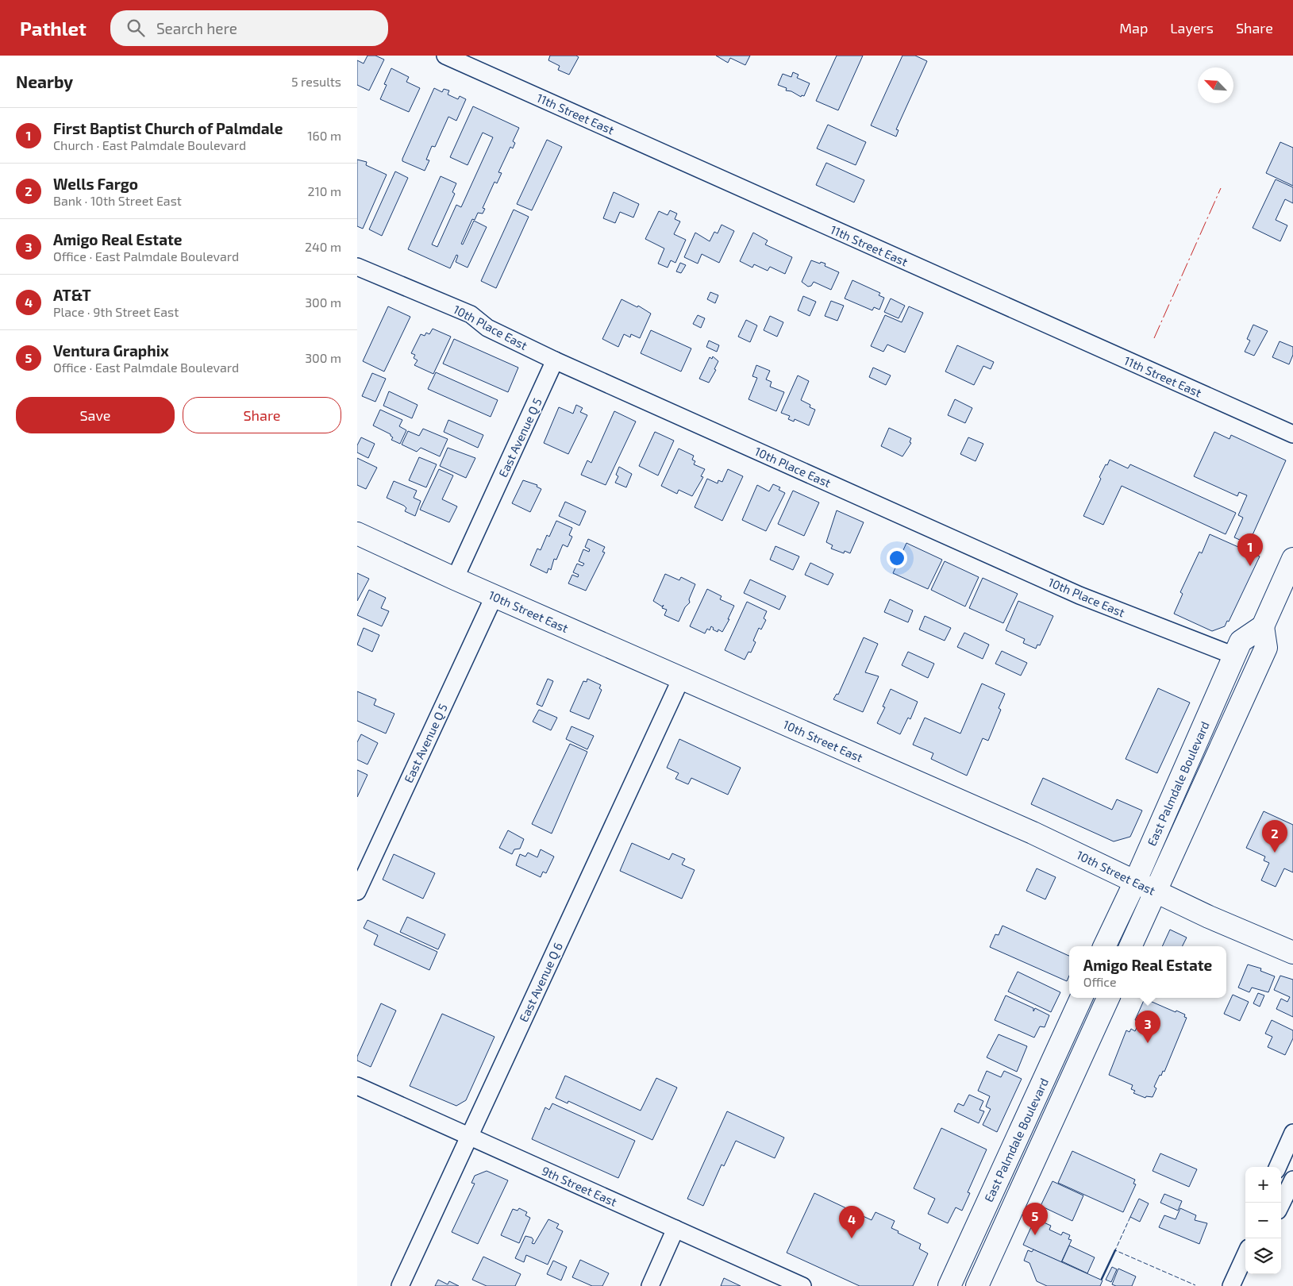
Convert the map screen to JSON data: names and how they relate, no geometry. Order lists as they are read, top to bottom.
{
  "streets": {
    "main road": ["10th Street East", "East Palmdale Boulevard"],
    "street": [
      "11th Street East",
      "10th Place East",
      "East Avenue Q 5",
      "East Avenue Q 6",
      "9th Street East"
    ]
  },
  "crossings": [
    ["10th Place East", "East Avenue Q 5"],
    ["10th Place East", "East Palmdale Boulevard"],
    ["East Avenue Q 5", "10th Street East"],
    ["10th Street East", "East Palmdale Boulevard"],
    ["10th Street East", "East Avenue Q 6"],
    ["East Avenue Q 6", "9th Street East"]
  ],
  "north": "top left",
  "page": {
    "header": "Pathlet",
    "search": "Search here",
    "nav": ["Map", "Layers", "Share"],
    "heading": ["Nearby", "5 results"],
    "list": [
      {
        "mark": "1",
        "name": "First Baptist Church of Palmdale",
        "note": "Church · East Palmdale Boulevard",
        "value": "160 m"
      },
      {
        "mark": "2",
        "name": "Wells Fargo",
        "note": "Bank · 10th Street East",
        "value": "210 m"
      },
      {
        "mark": "3",
        "name": "Amigo Real Estate",
        "note": "Office · East Palmdale Boulevard",
        "value": "240 m"
      },
      {
        "mark": "4",
        "name": "AT&T",
        "note": "Place · 9th Street East",
        "value": "300 m"
      },
      {
        "mark": "5",
        "name": "Ventura Graphix",
        "note": "Office · East Palmdale Boulevard",
        "value": "300 m"
      }
    ],
    "buttons": ["Save", "Share"],
    "pins": [
      "1",
      "2",
      "3",
      "5",
      "4"
    ],
    "popup": ["Amigo Real Estate", "Office"],
    "map_buttons": ["+", "−"]
  }
}
